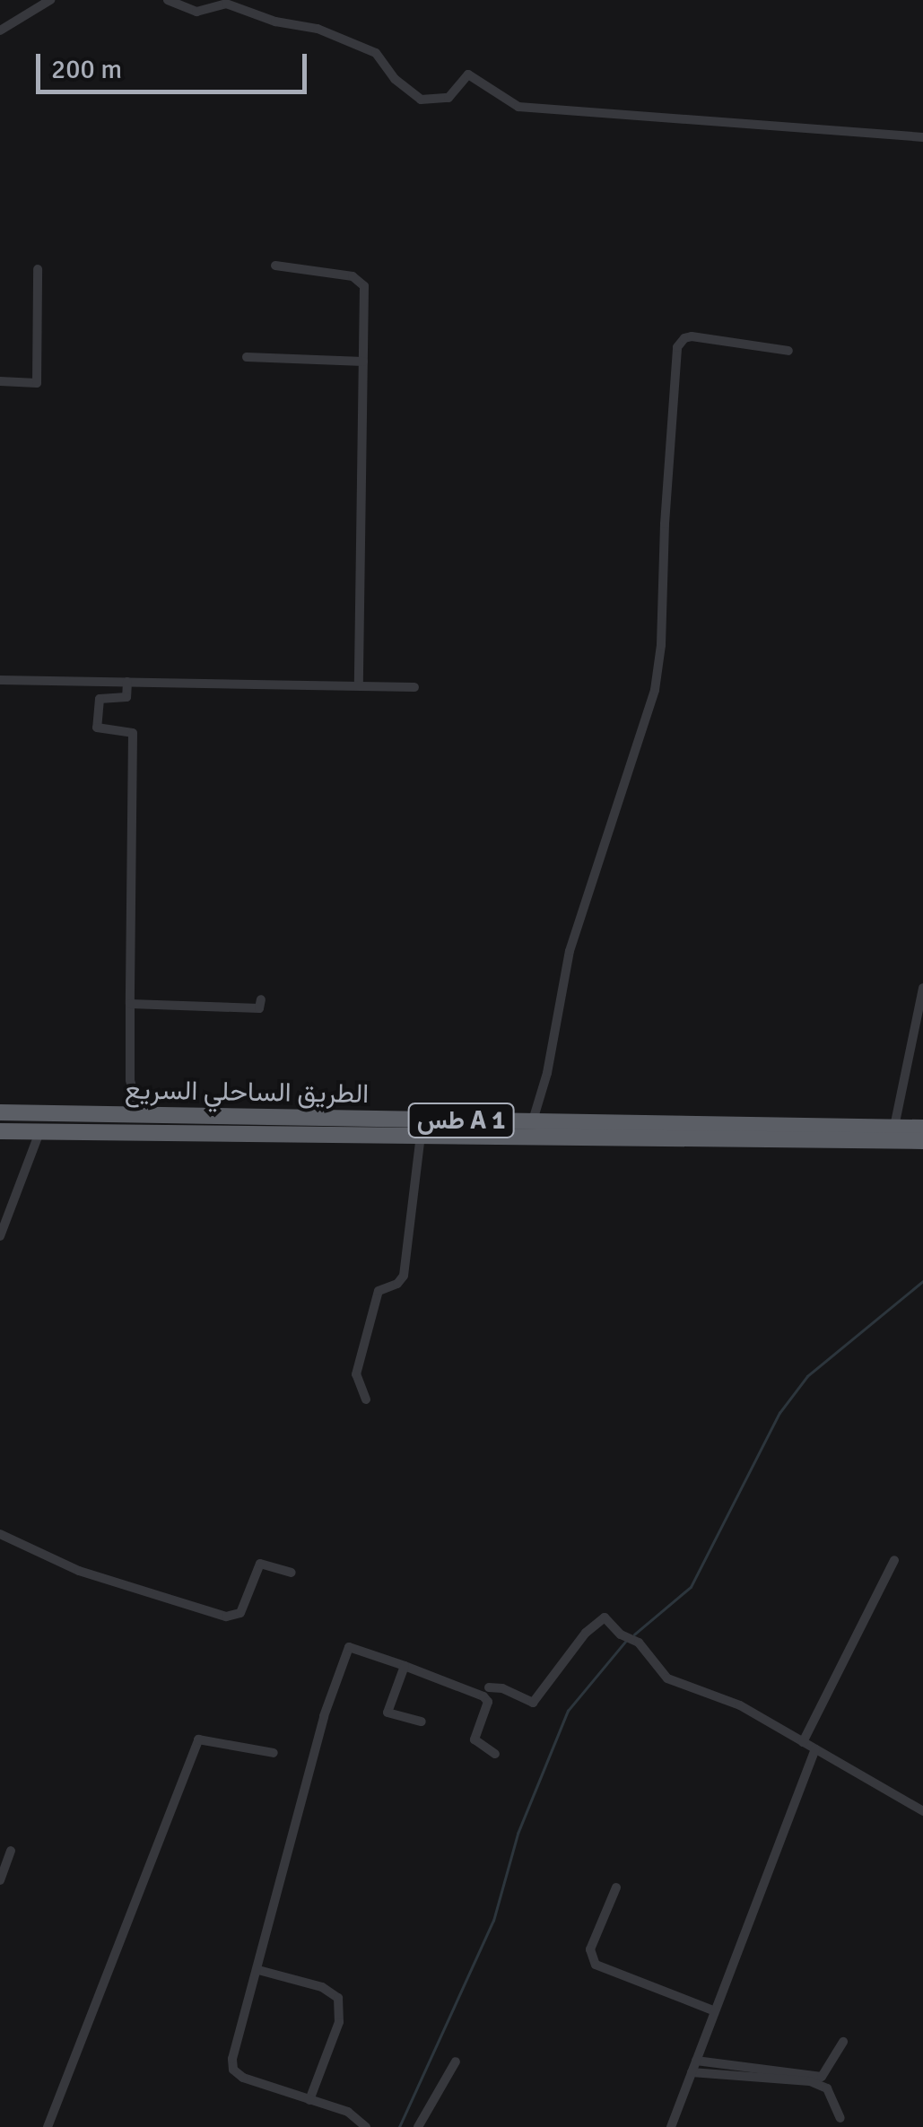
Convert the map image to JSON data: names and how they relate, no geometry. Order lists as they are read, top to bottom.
{
  "streets": {
    "highway": ["الطريق الساحلي السريع", "طس A 1"]
  },
  "scale_bar": "200 m"
}
